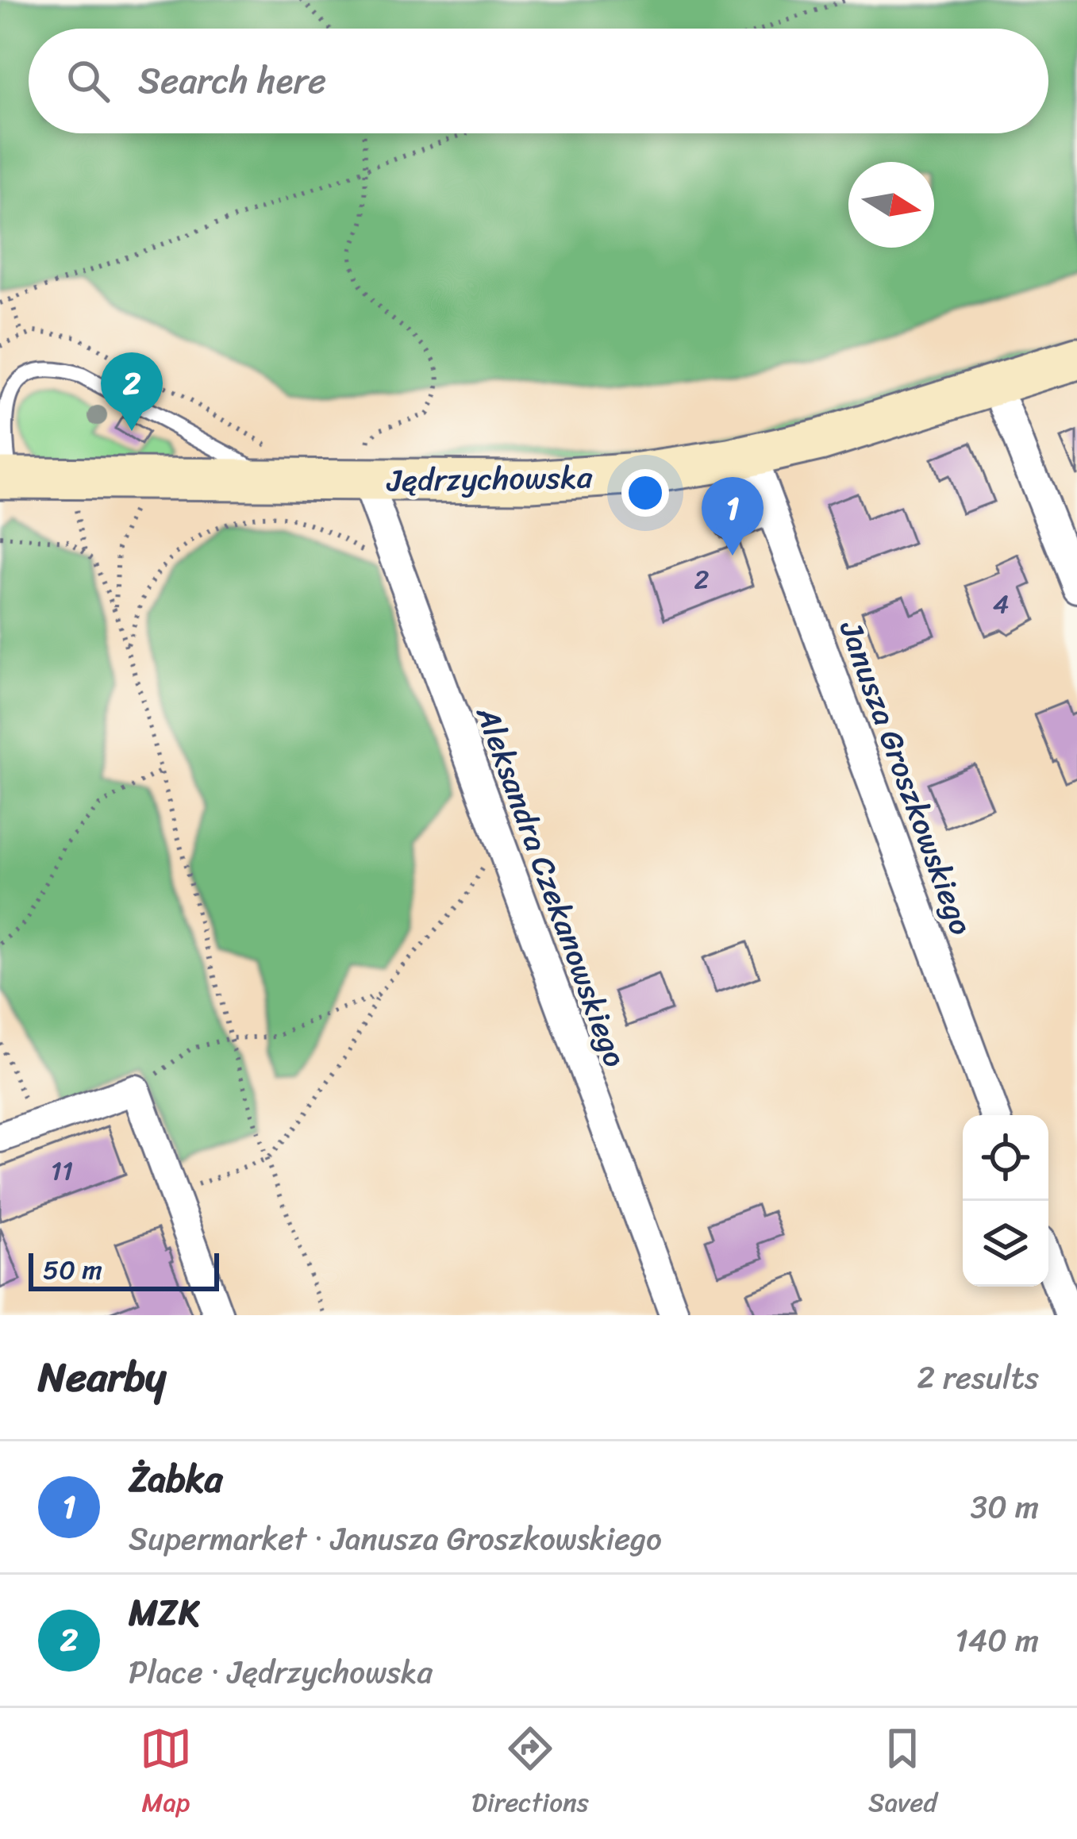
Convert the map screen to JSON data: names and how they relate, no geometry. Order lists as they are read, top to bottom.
{
  "streets": {
    "main road": ["Jędrzychowska"],
    "street": ["Janusza Groszkowskiego", "Aleksandra Czekanowskiego"]
  },
  "crossings": [
    ["Jędrzychowska", "Janusza Groszkowskiego"],
    ["Jędrzychowska", "Aleksandra Czekanowskiego"]
  ],
  "house_numbers": ["2", "4", "11"],
  "scale_bar": "50 m",
  "north": "right",
  "page": {
    "search": "Search here",
    "pins": ["2", "1"],
    "scale": "50 m",
    "heading": ["Nearby", "2 results"],
    "list": [
      {
        "mark": "1",
        "name": "Żabka",
        "note": "Supermarket · Janusza Groszkowskiego",
        "value": "30 m"
      },
      {
        "mark": "2",
        "name": "MZK",
        "note": "Place · Jędrzychowska",
        "value": "140 m"
      }
    ],
    "nav": ["Map", "Directions", "Saved"]
  }
}
